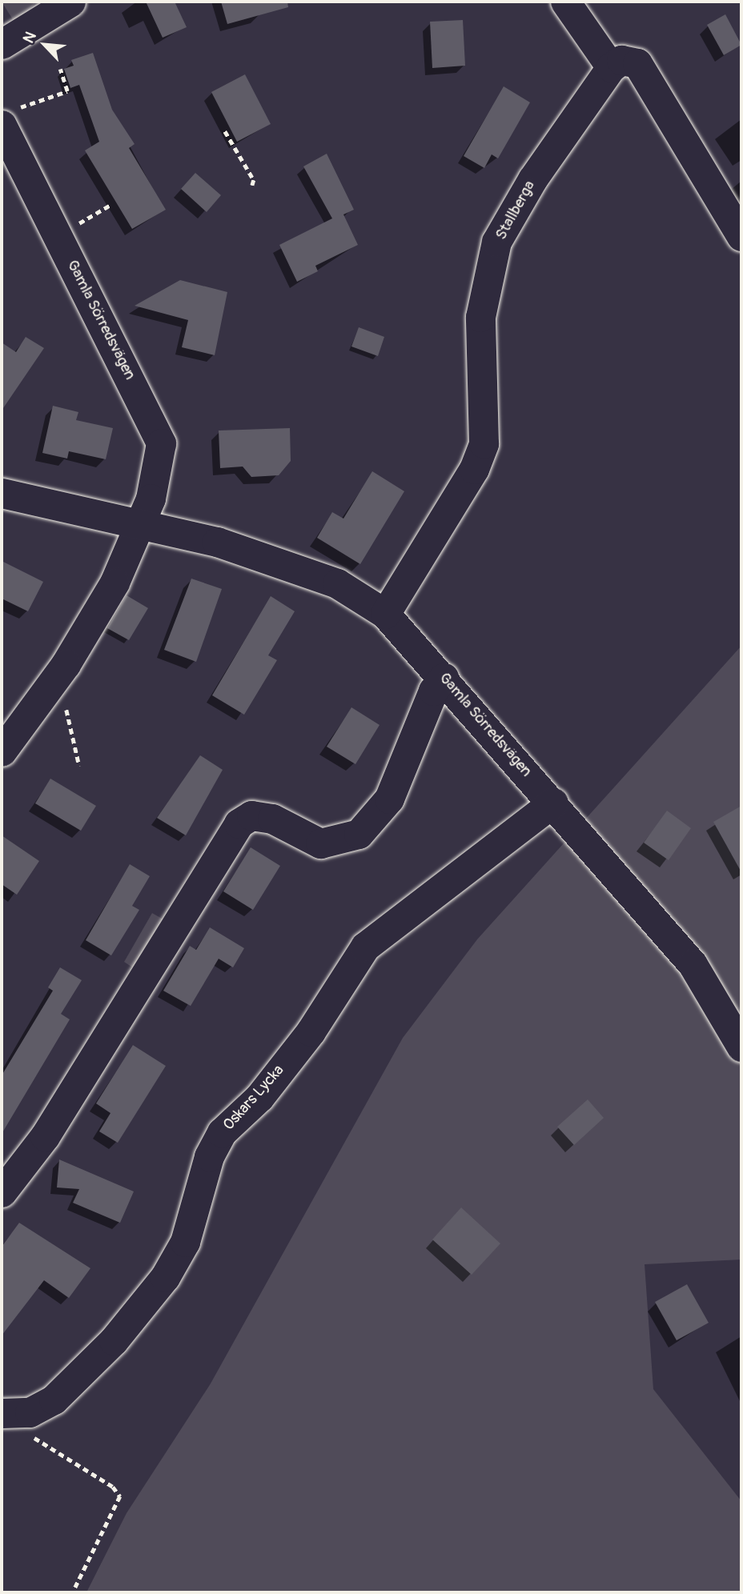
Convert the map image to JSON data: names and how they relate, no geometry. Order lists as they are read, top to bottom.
{
  "streets": {
    "street": ["Stallberga", "Gamla Sörredsvägen", "Oskars Lycka"]
  },
  "crossings": [
    ["Stallberga", "Gamla Sörredsvägen"],
    ["Gamla Sörredsvägen", "Oskars Lycka"]
  ],
  "north": "top left"
}
